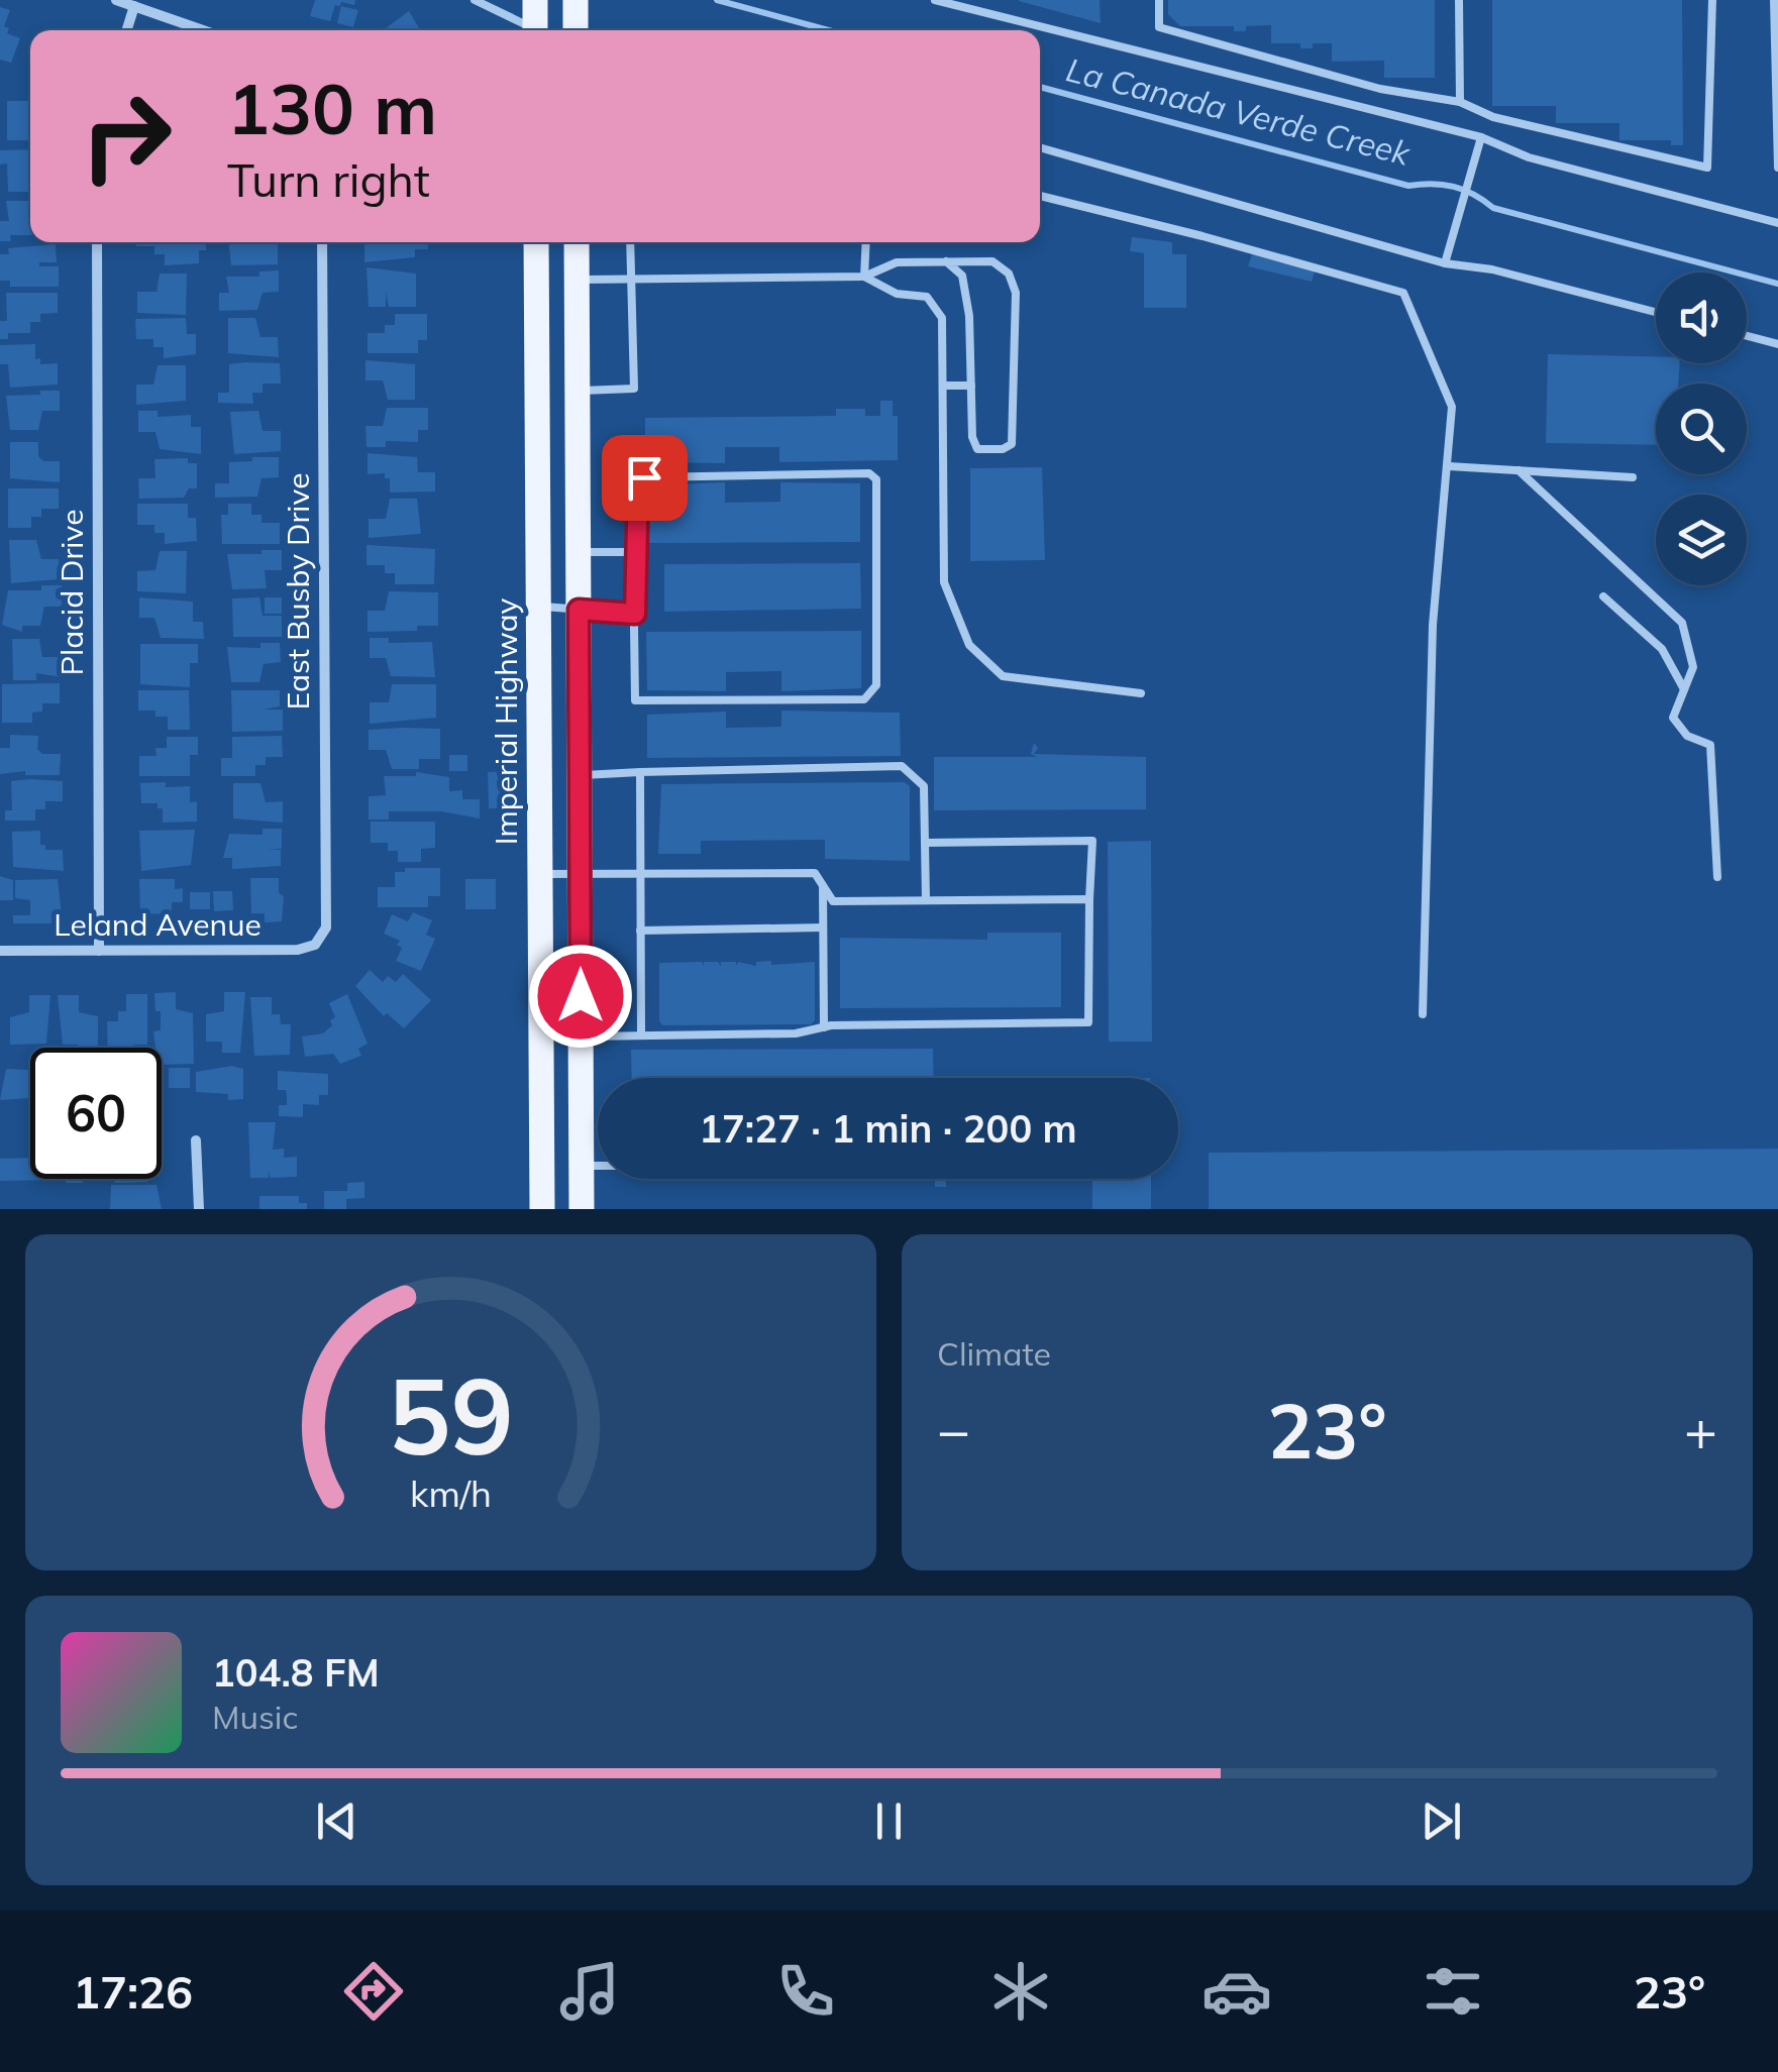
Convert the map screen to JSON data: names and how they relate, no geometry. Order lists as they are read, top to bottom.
{
  "streets": {
    "main road": ["Imperial Highway"],
    "street": ["East Busby Drive", "Placid Drive", "Leland Avenue"]
  },
  "crossings": [
    ["East Busby Drive", "Leland Avenue"],
    ["Placid Drive", "Leland Avenue"]
  ],
  "water": ["La Canada Verde Creek"],
  "page": {
    "turn": ["130 m", "Turn right"],
    "limit": "60",
    "trip": "17:27 · 1 min · 200 m",
    "tile": "Climate",
    "heat": ["−", "23°", "+"],
    "song": ["104.8 FM", "Music"],
    "tabs": ["17:26", "23°"],
    "gauge": ["59", "km/h"]
  }
}
